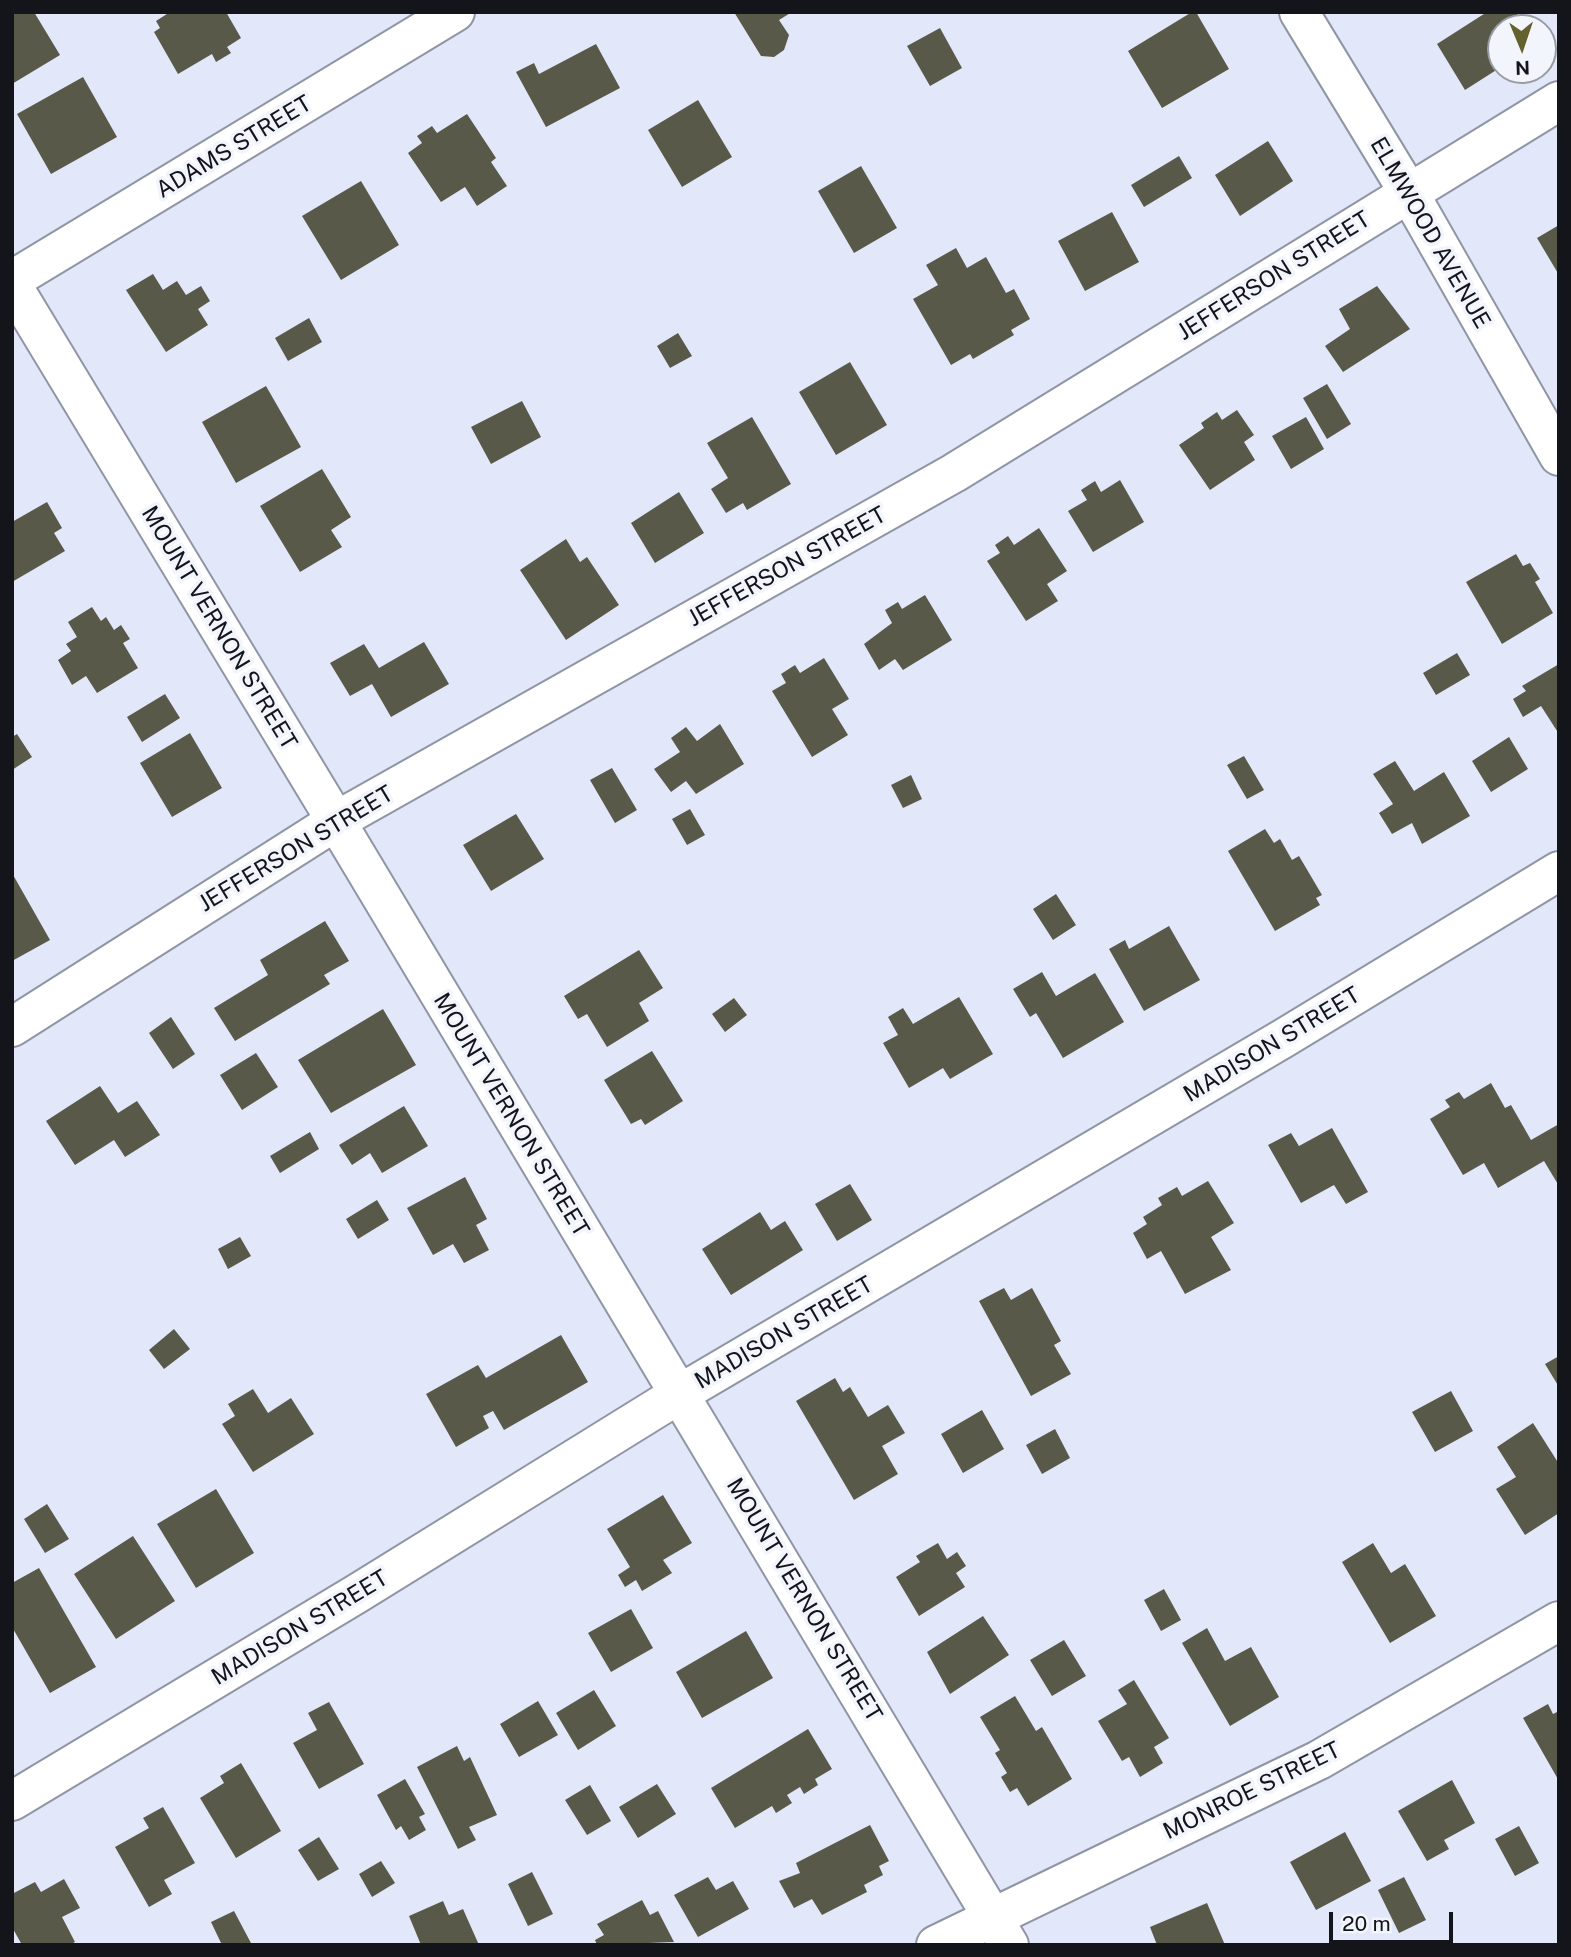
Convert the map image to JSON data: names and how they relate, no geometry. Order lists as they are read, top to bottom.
{
  "streets": {
    "street": [
      "ADAMS STREET",
      "ELMWOOD AVENUE",
      "JEFFERSON STREET",
      "MOUNT VERNON STREET",
      "MADISON STREET",
      "MONROE STREET"
    ]
  },
  "crossings": [
    ["ADAMS STREET", "MOUNT VERNON STREET"],
    ["ELMWOOD AVENUE", "JEFFERSON STREET"],
    ["JEFFERSON STREET", "MOUNT VERNON STREET"],
    ["MOUNT VERNON STREET", "MADISON STREET"],
    ["MOUNT VERNON STREET", "MONROE STREET"]
  ],
  "scale_bar": "20 m",
  "north": "bottom"
}
